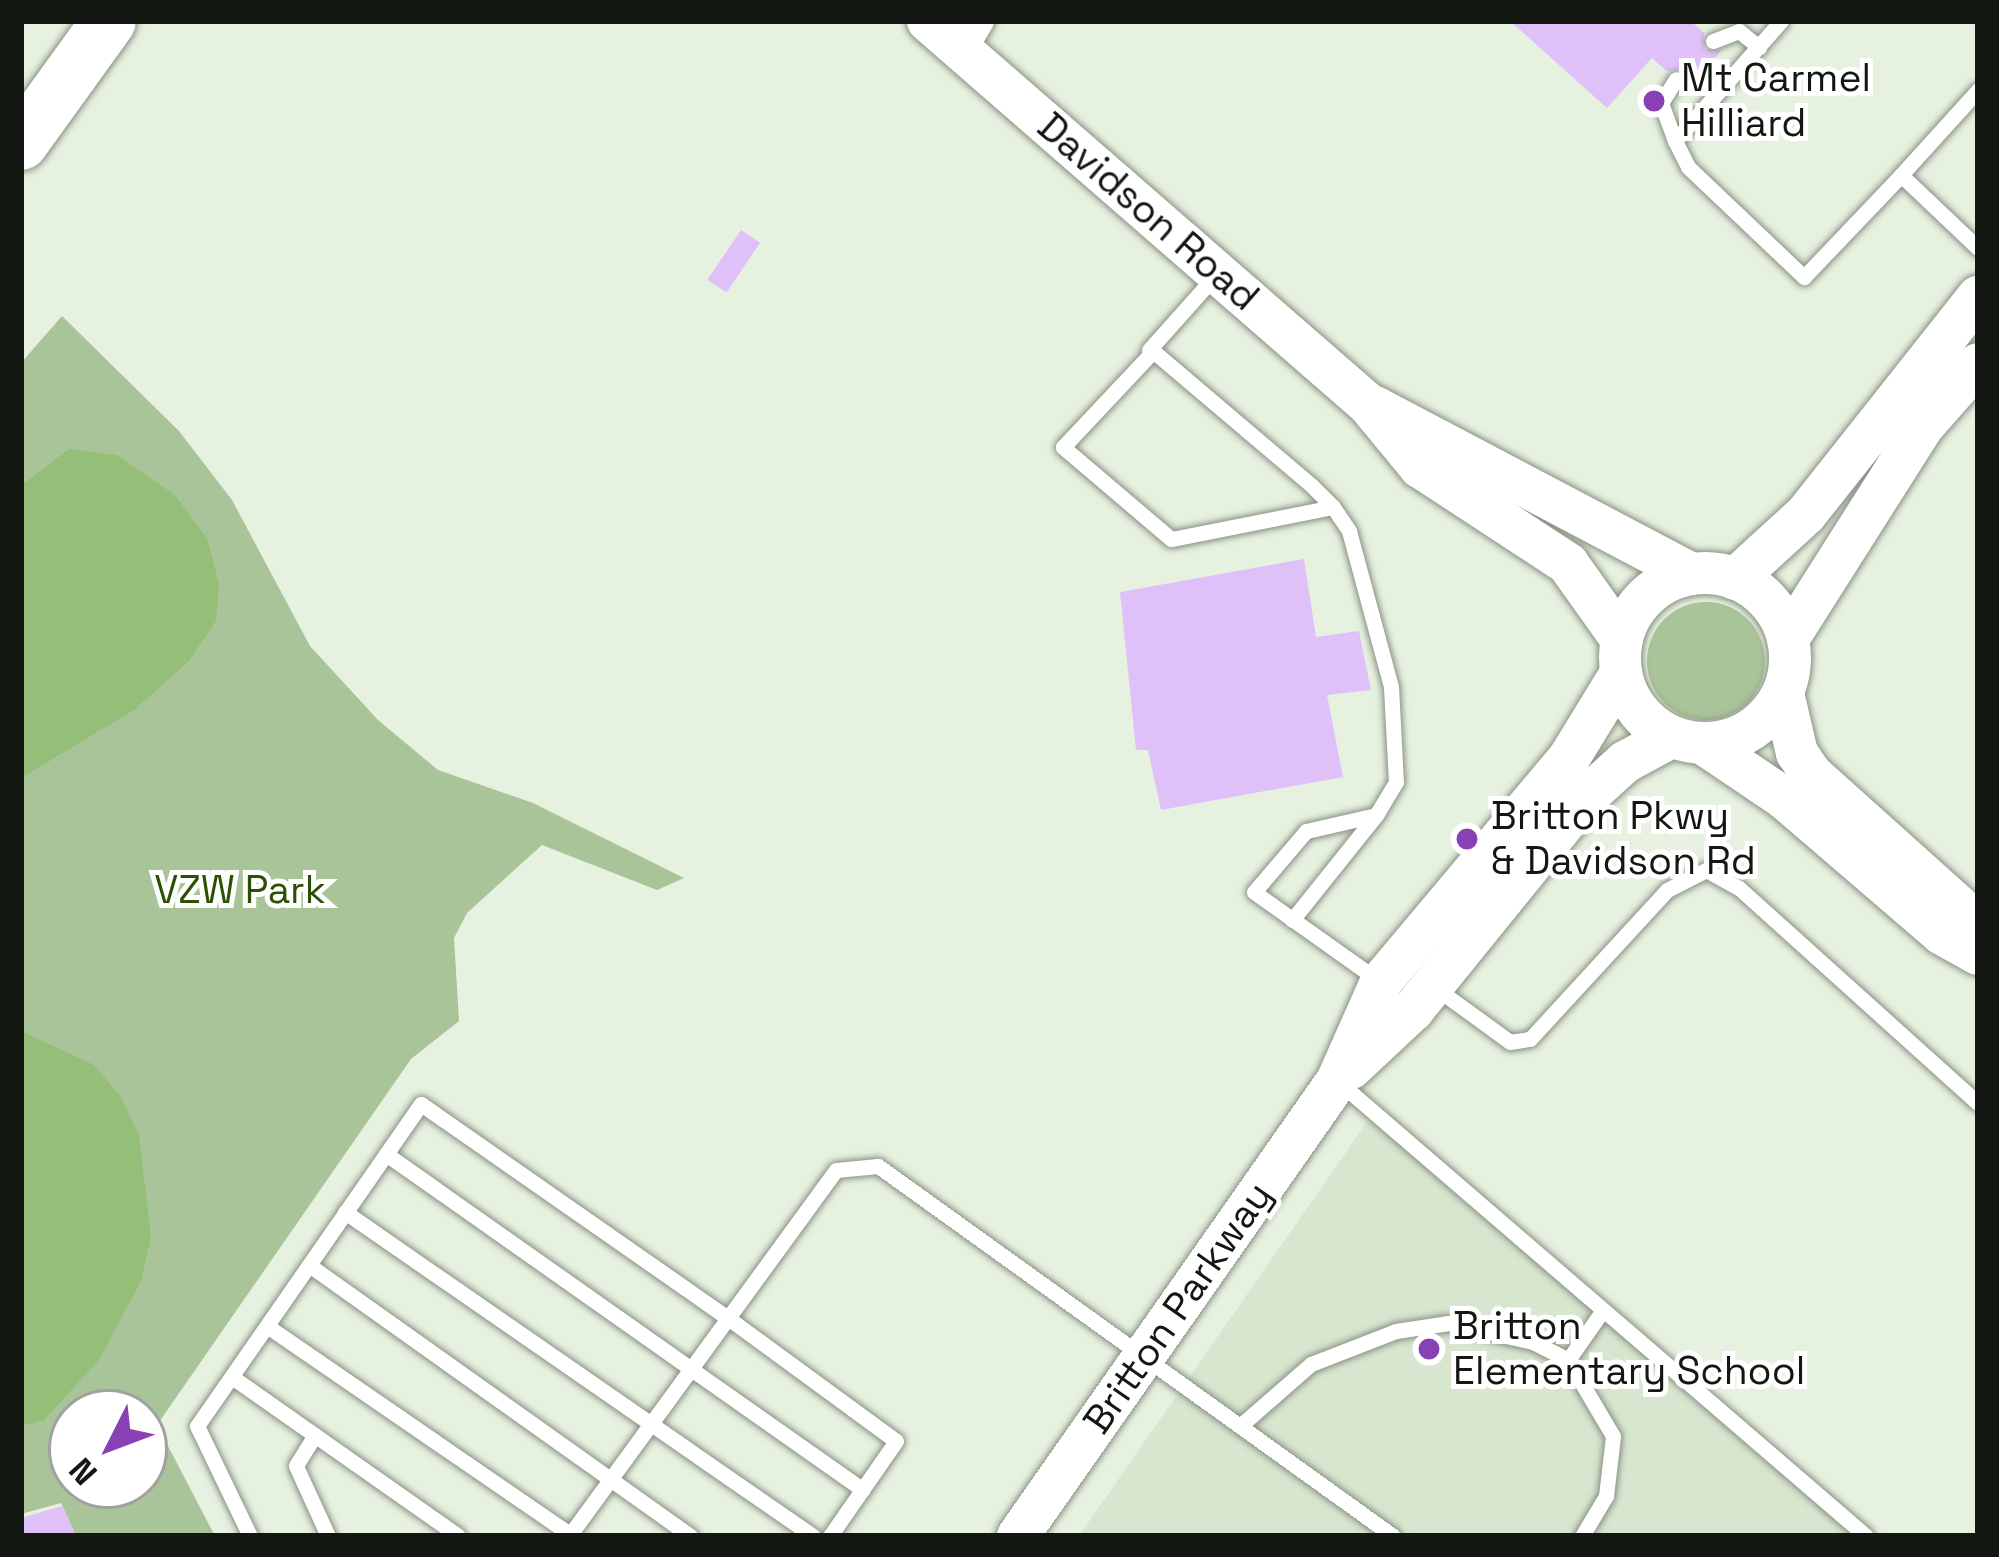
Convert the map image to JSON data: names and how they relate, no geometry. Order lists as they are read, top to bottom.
{
  "streets": {
    "main road": ["Davidson Road", "Britton Parkway"]
  },
  "crossings": [
    ["Davidson Road", "Britton Parkway"]
  ],
  "parks": ["VZW Park"],
  "places": ["Mt Carmel Hilliard", "Britton Pkwy & Davidson Rd", "Britton Elementary School"],
  "north": "bottom left"
}
